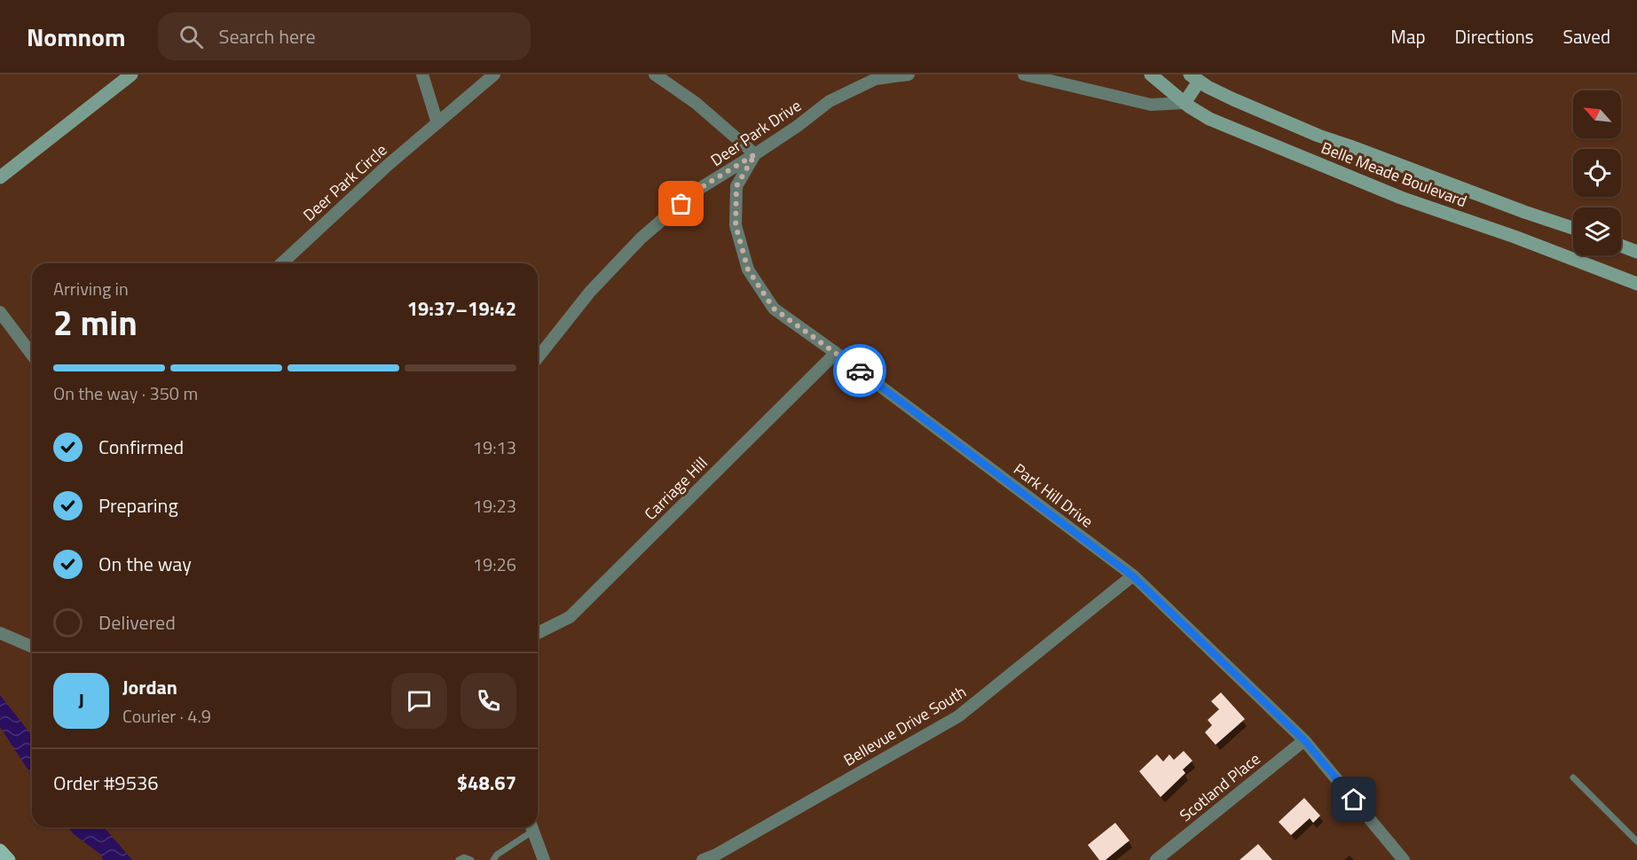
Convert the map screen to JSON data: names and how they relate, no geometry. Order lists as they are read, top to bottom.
{
  "streets": {
    "main road": ["Belle Meade Boulevard"],
    "street": [
      "Deer Park Drive",
      "Deer Park Circle",
      "Carriage Hill",
      "Park Hill Drive",
      "Bellevue Drive South",
      "Scotland Place"
    ]
  },
  "crossings": [
    ["Deer Park Drive", "Park Hill Drive"],
    ["Carriage Hill", "Park Hill Drive"],
    ["Park Hill Drive", "Bellevue Drive South"],
    ["Park Hill Drive", "Scotland Place"]
  ],
  "north": "top left",
  "page": {
    "header": "Nomnom",
    "search": "Search here",
    "nav": ["Map", "Directions", "Saved"],
    "heading": ["2 min", "Arriving in", "19:37–19:42"],
    "panel": [
      "Jordan",
      "Courier · 4.9",
      "Order #9536",
      "$48.67"
    ],
    "bar": "On the way · 350 m",
    "list": [
      ["Confirmed", "19:13"],
      ["Preparing", "19:23"],
      ["On the way", "19:26"],
      "Delivered"
    ],
    "round": "J"
  }
}
